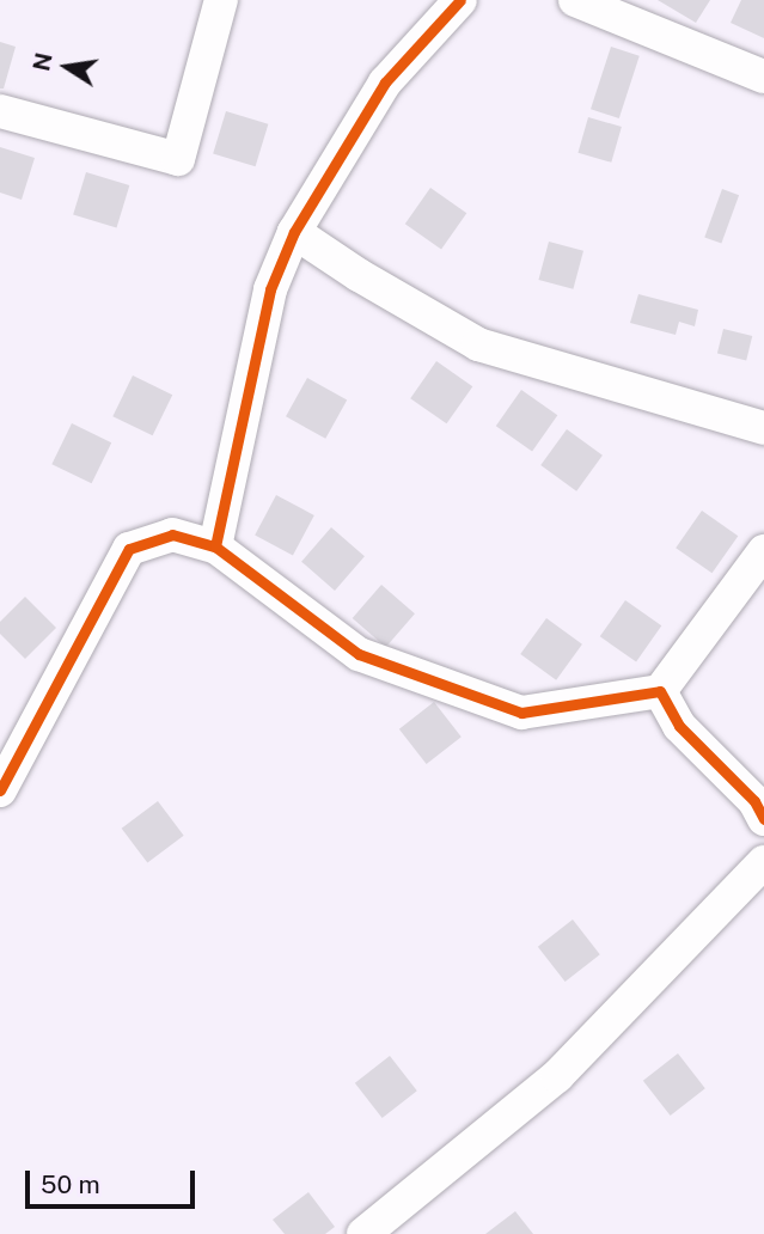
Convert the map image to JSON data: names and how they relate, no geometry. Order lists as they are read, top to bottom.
{
  "scale_bar": "50 m",
  "north": "left"
}
